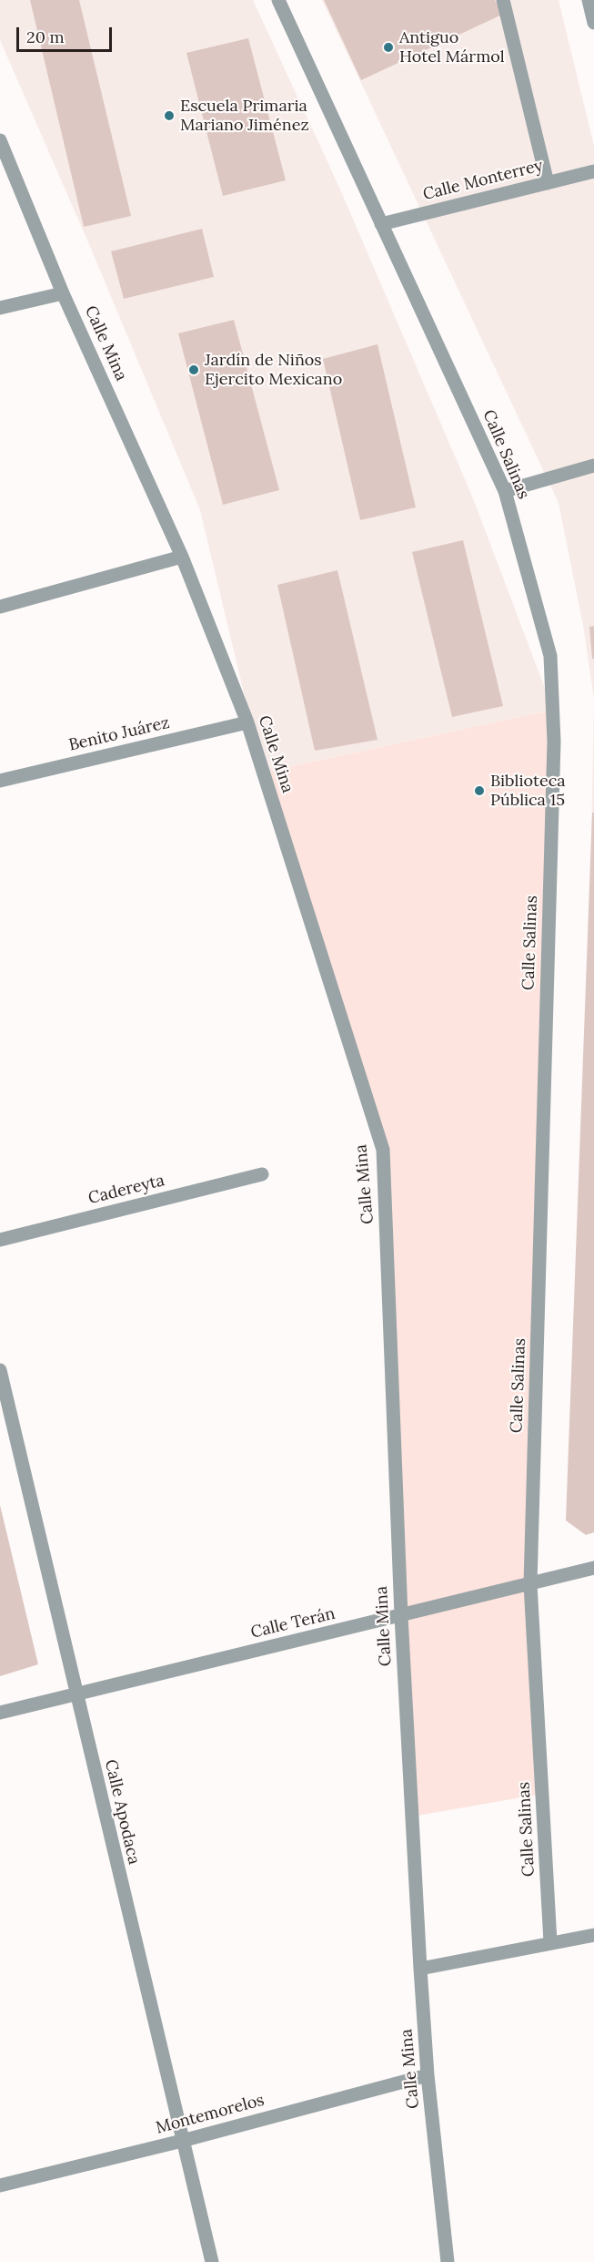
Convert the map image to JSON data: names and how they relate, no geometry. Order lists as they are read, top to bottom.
{
  "streets": {
    "street": [
      "Calle Monterrey",
      "Calle Mina",
      "Calle Salinas",
      "Benito Juárez",
      "Cadereyta",
      "Calle Terán",
      "Calle Apodaca",
      "Montemorelos"
    ]
  },
  "crossings": [
    ["Calle Monterrey", "Calle Salinas"],
    ["Calle Mina", "Benito Juárez"],
    ["Calle Mina", "Calle Terán"],
    ["Calle Mina", "Montemorelos"],
    ["Calle Salinas", "Calle Terán"],
    ["Calle Terán", "Calle Apodaca"],
    ["Calle Apodaca", "Montemorelos"]
  ],
  "places": [
    "Antiguo Hotel Mármol",
    "Escuela Primaria Mariano Jiménez",
    "Jardín de Niños Ejercito Mexicano",
    "Biblioteca Pública 15"
  ],
  "scale_bar": "20 m"
}
